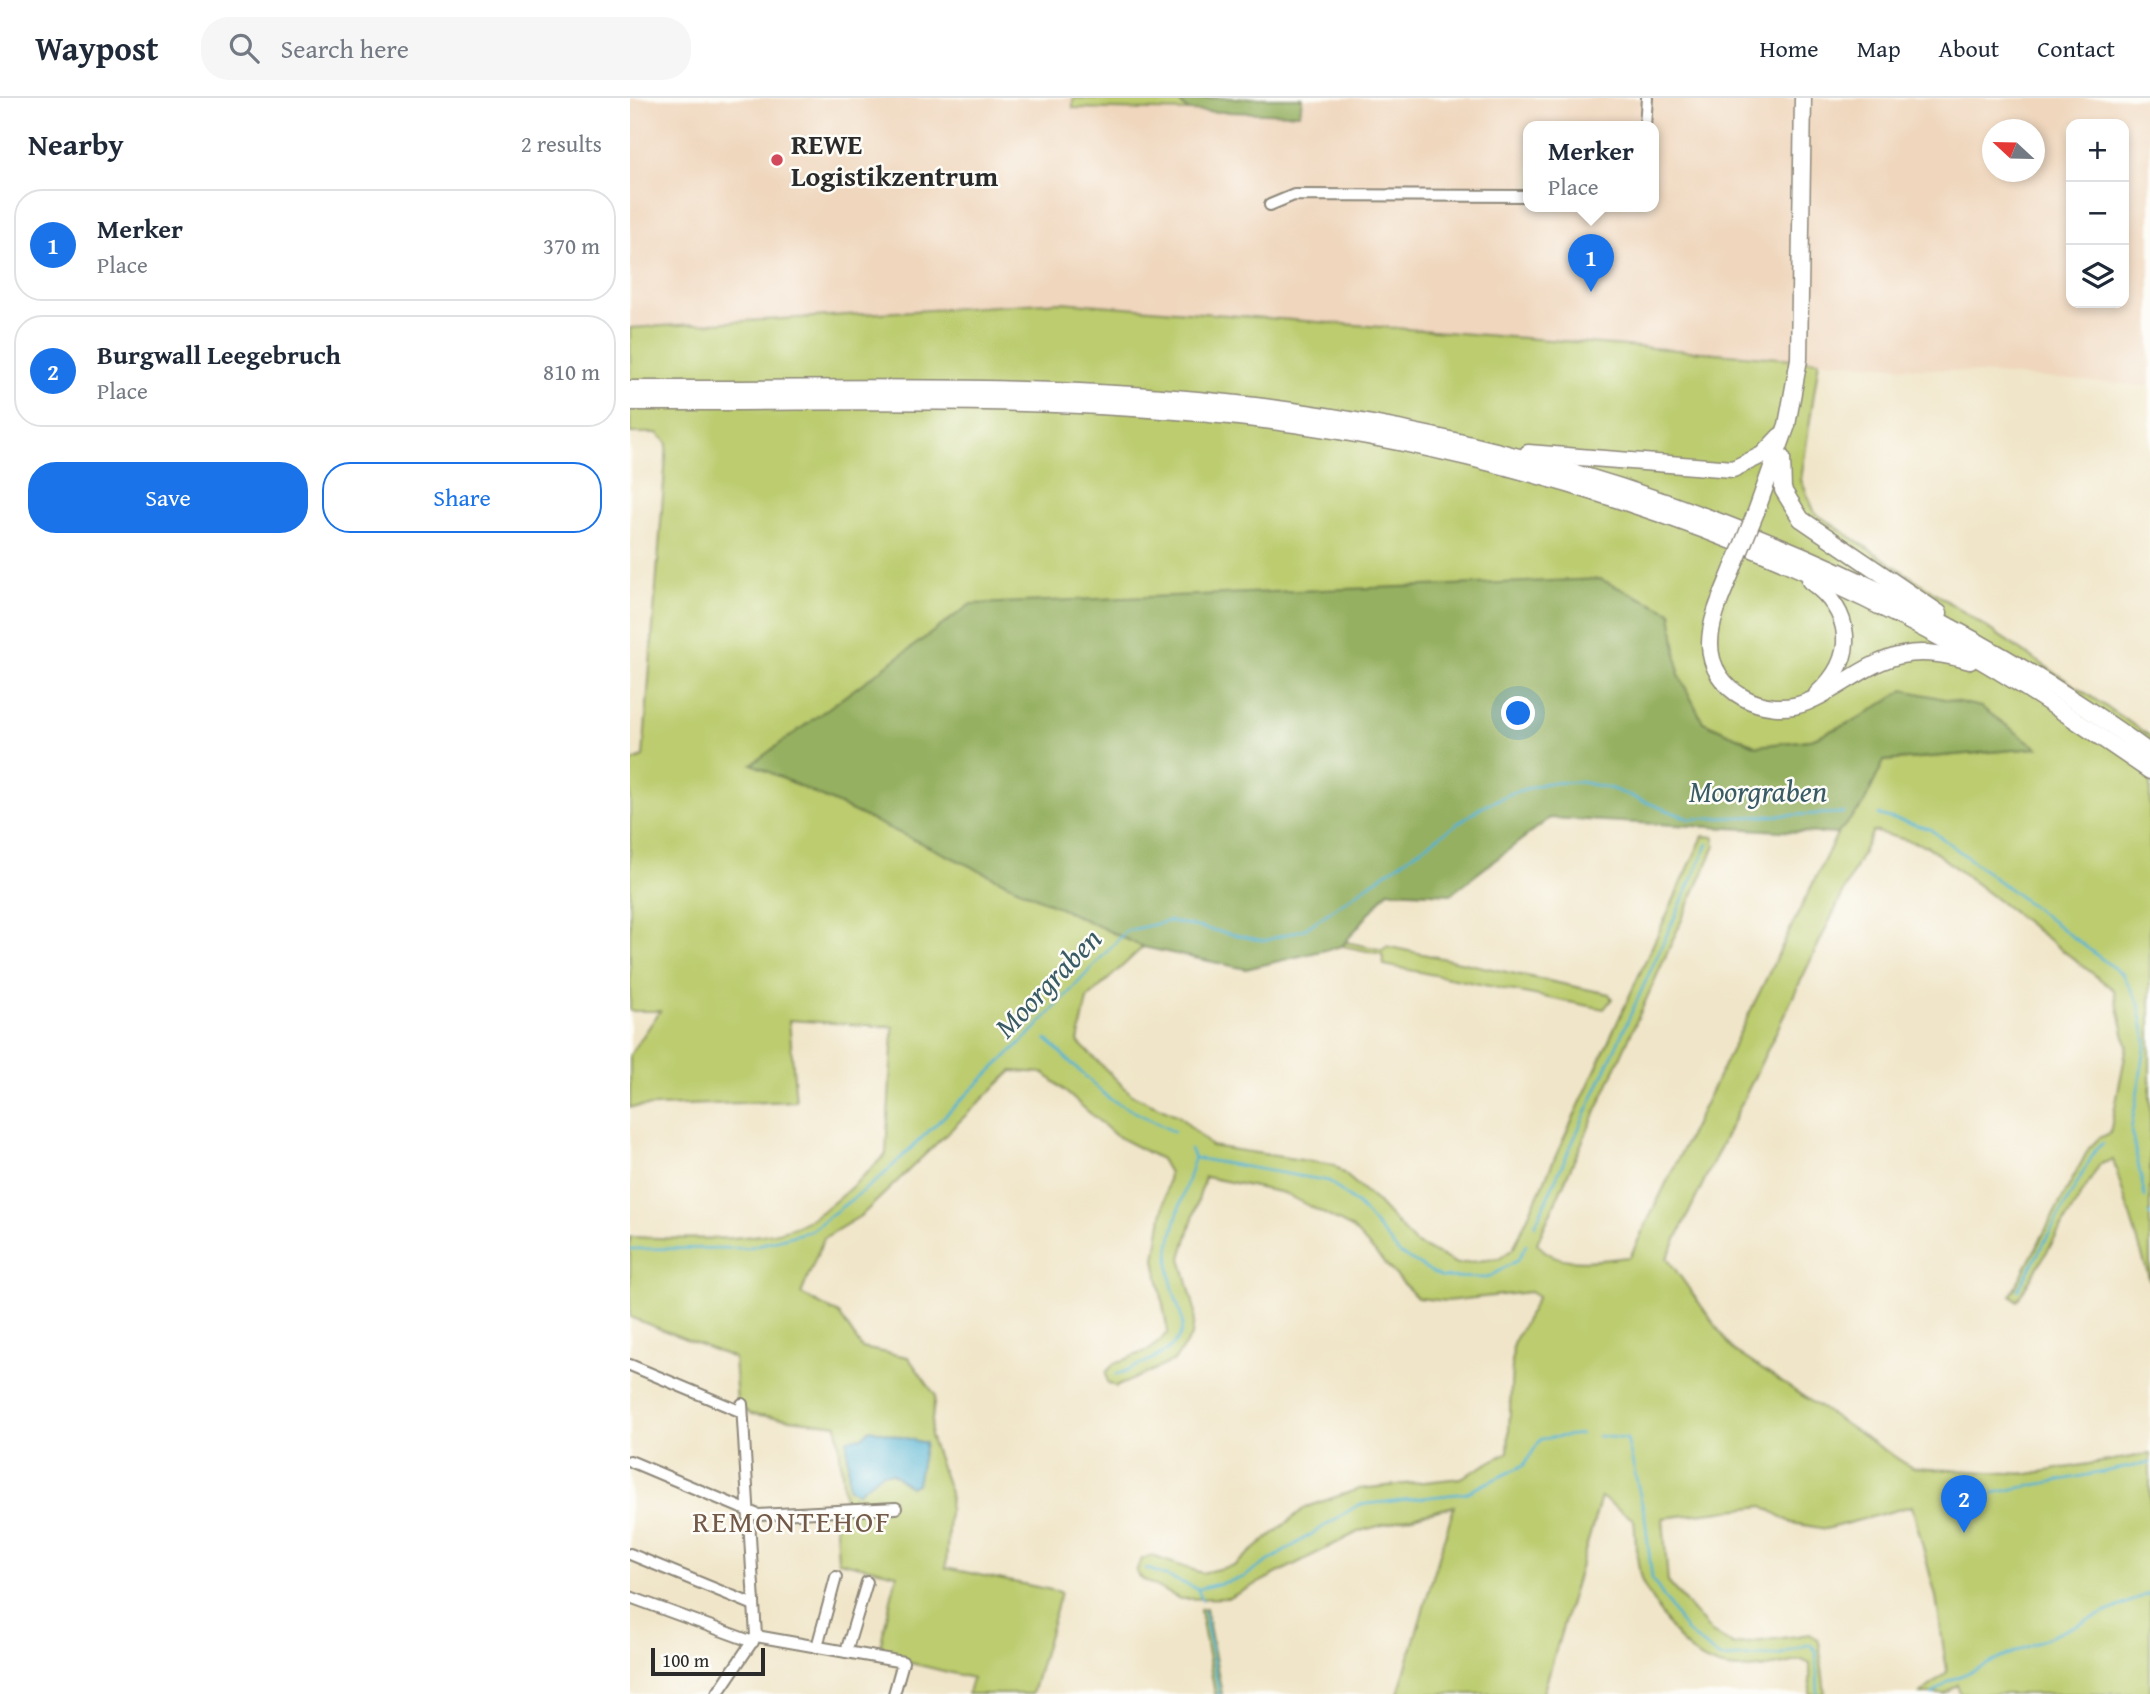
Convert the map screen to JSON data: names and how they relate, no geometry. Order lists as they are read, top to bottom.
{
  "districts": ["REMONTEHOF"],
  "water": ["Moorgraben"],
  "places": ["REWE Logistikzentrum"],
  "scale_bar": "100 m",
  "north": "left",
  "page": {
    "header": "Waypost",
    "search": "Search here",
    "nav": [
      "Home",
      "Map",
      "About",
      "Contact"
    ],
    "heading": ["Nearby", "2 results"],
    "map_buttons": ["+", "−"],
    "popup": ["Merker", "Place"],
    "list": [
      {
        "mark": "1",
        "name": "Merker",
        "note": "Place",
        "value": "370 m"
      },
      {
        "mark": "2",
        "name": "Burgwall Leegebruch",
        "note": "Place",
        "value": "810 m"
      }
    ],
    "pins": ["1", "2"],
    "buttons": ["Save", "Share"],
    "scale": "100 m"
  }
}
